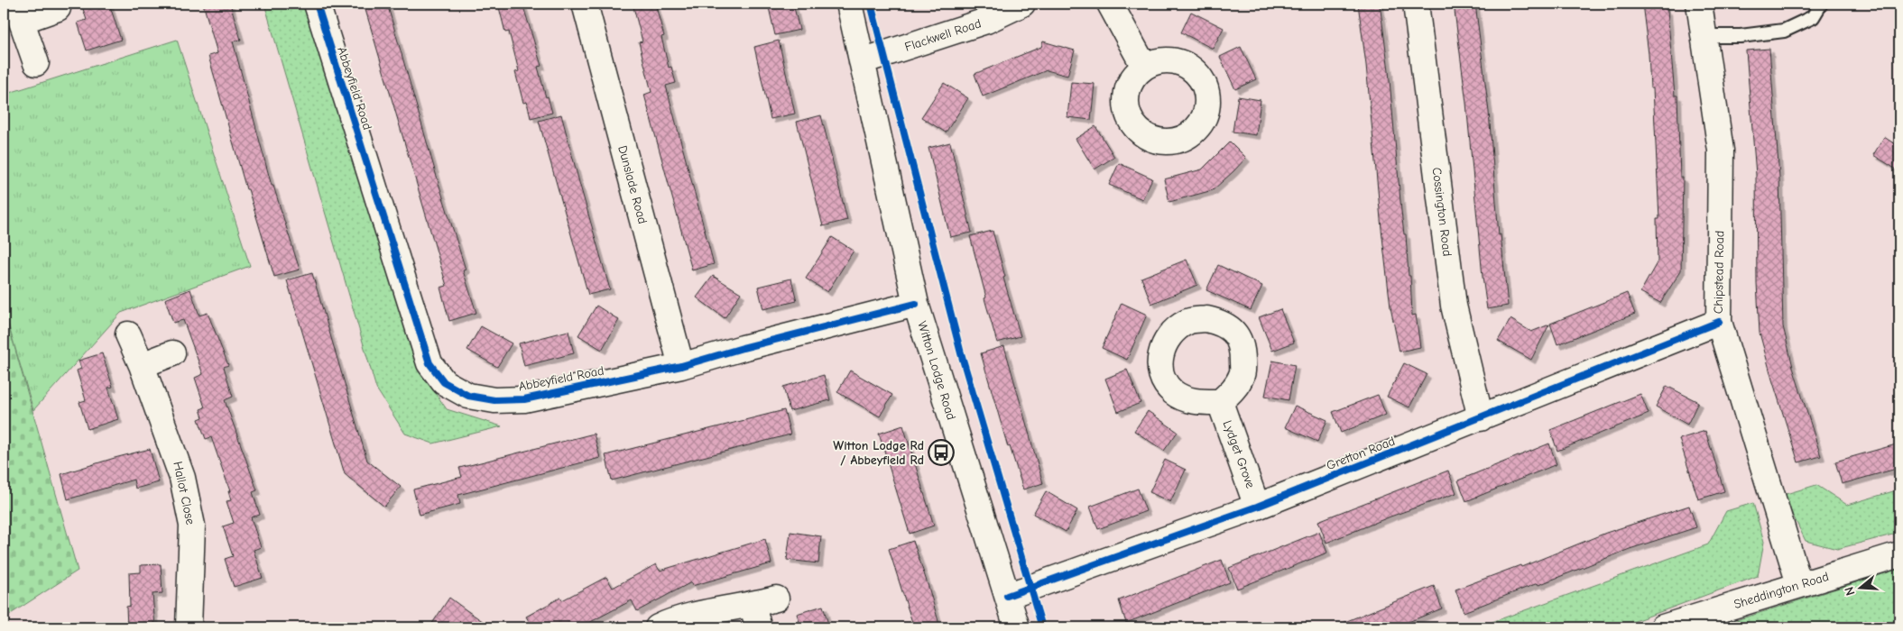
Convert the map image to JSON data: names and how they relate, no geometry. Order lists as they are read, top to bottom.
{
  "streets": {
    "street": [
      "Flackwell Road",
      "Abbeyfield Road",
      "Dunslade Road",
      "Cossington Road",
      "Chipstead Road",
      "Witton Lodge Road",
      "Gretton Road",
      "Lydget Grove",
      "Hallot Close",
      "Sheddington Road"
    ]
  },
  "crossings": [
    ["Flackwell Road", "Witton Lodge Road"],
    ["Abbeyfield Road", "Dunslade Road"],
    ["Abbeyfield Road", "Witton Lodge Road"],
    ["Cossington Road", "Gretton Road"],
    ["Chipstead Road", "Gretton Road"],
    ["Chipstead Road", "Sheddington Road"],
    ["Witton Lodge Road", "Gretton Road"],
    ["Gretton Road", "Lydget Grove"]
  ],
  "places": {
    "bus stop": ["Witton Lodge Rd / Abbeyfield Rd"]
  },
  "north": "left"
}
